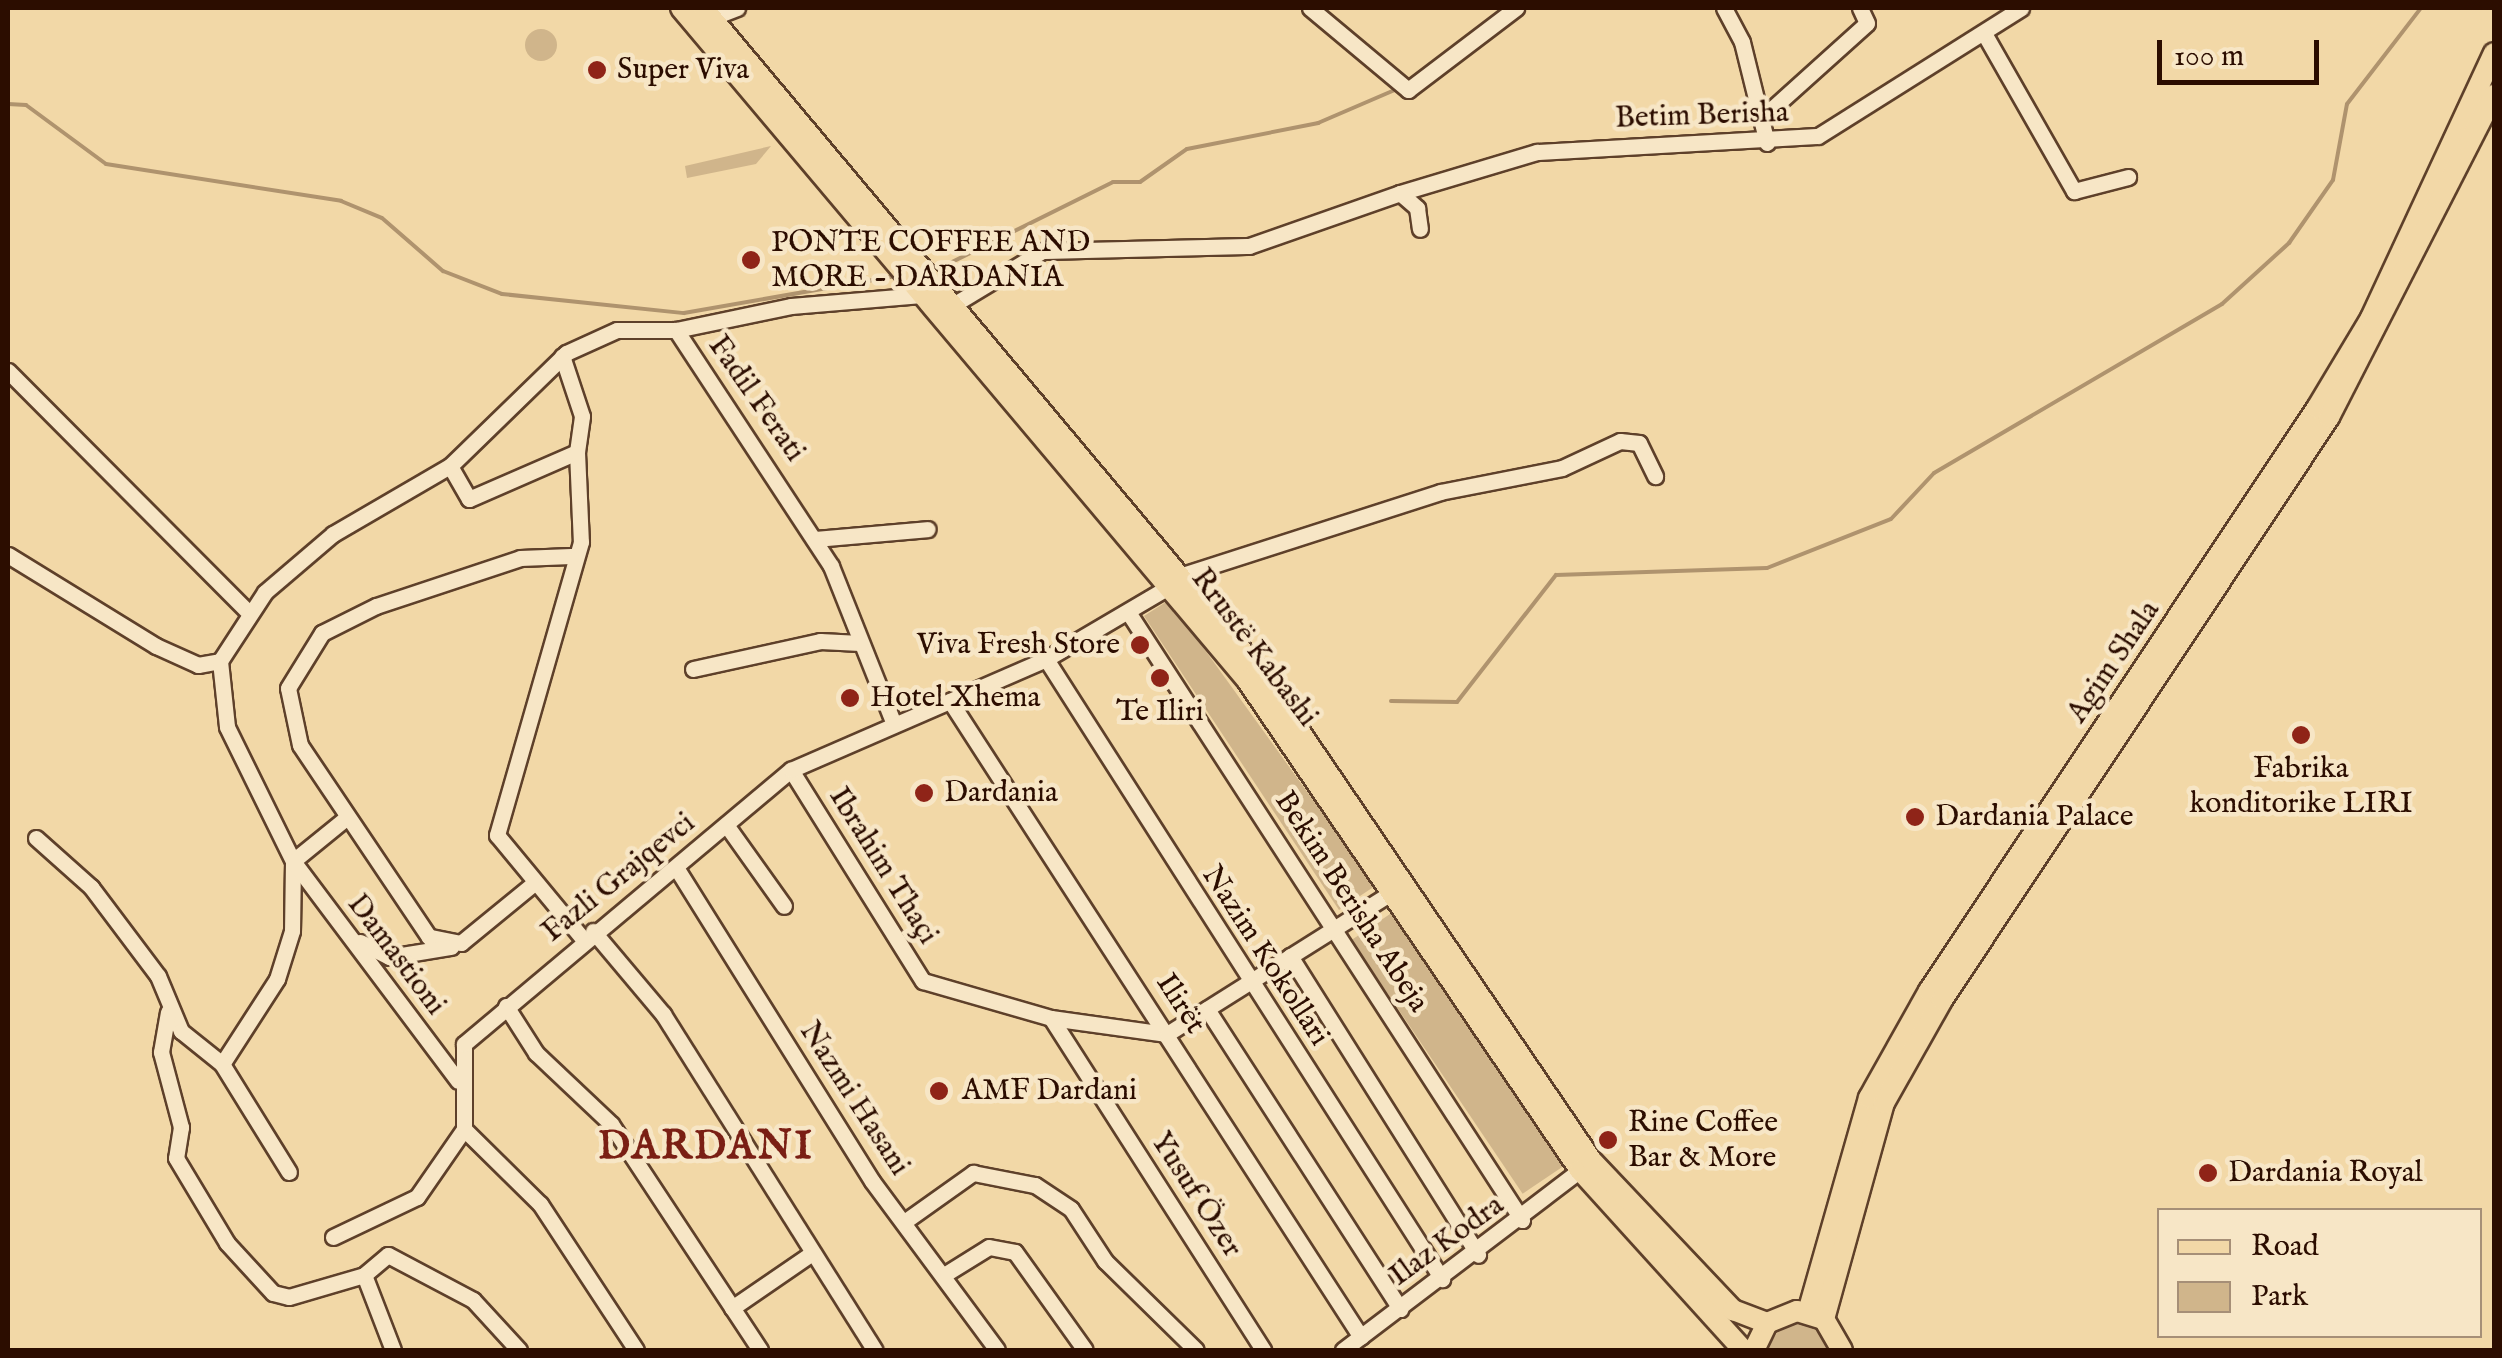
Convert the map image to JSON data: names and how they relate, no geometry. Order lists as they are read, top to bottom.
{
  "streets": {
    "main road": ["Rrustë Kabashi", "Agim Shala"],
    "street": [
      "Betim Berisha",
      "Fadil Ferati",
      "Ibrahim Thaçi",
      "Fazli Grajqevci",
      "Bekim Berisha Abeja",
      "Damastioni",
      "Nazim Kokollari",
      "Ilirët",
      "Nazmi Hasani",
      "Yusuf Özer",
      "Ilaz Kodra"
    ]
  },
  "crossings": [
    ["Betim Berisha", "Rrustë Kabashi"],
    ["Fadil Ferati", "Fazli Grajqevci"],
    ["Rrustë Kabashi", "Fazli Grajqevci"],
    ["Rrustë Kabashi", "Ilaz Kodra"],
    ["Ibrahim Thaçi", "Fazli Grajqevci"],
    ["Ibrahim Thaçi", "Ilirët"],
    ["Ibrahim Thaçi", "Yusuf Özer"],
    ["Fazli Grajqevci", "Bekim Berisha Abeja"],
    ["Fazli Grajqevci", "Damastioni"],
    ["Fazli Grajqevci", "Nazim Kokollari"],
    ["Fazli Grajqevci", "Ilirët"],
    ["Fazli Grajqevci", "Nazmi Hasani"],
    ["Bekim Berisha Abeja", "Ilaz Kodra"],
    ["Nazim Kokollari", "Ilaz Kodra"],
    ["Ilirët", "Ilaz Kodra"]
  ],
  "districts": ["DARDANI"],
  "places": [
    "Super Viva",
    "PONTE COFFEE AND MORE - DARDANIA",
    "Viva Fresh Store",
    "Te Iliri",
    "Hotel Xhema",
    "Fabrika konditorike LIRI",
    "Dardania",
    "Dardania Palace",
    "AMF Dardani",
    "Rine Coffee Bar & More",
    "Dardania Royal"
  ],
  "legend": ["Road", "Park"],
  "scale_bar": "100 m"
}
